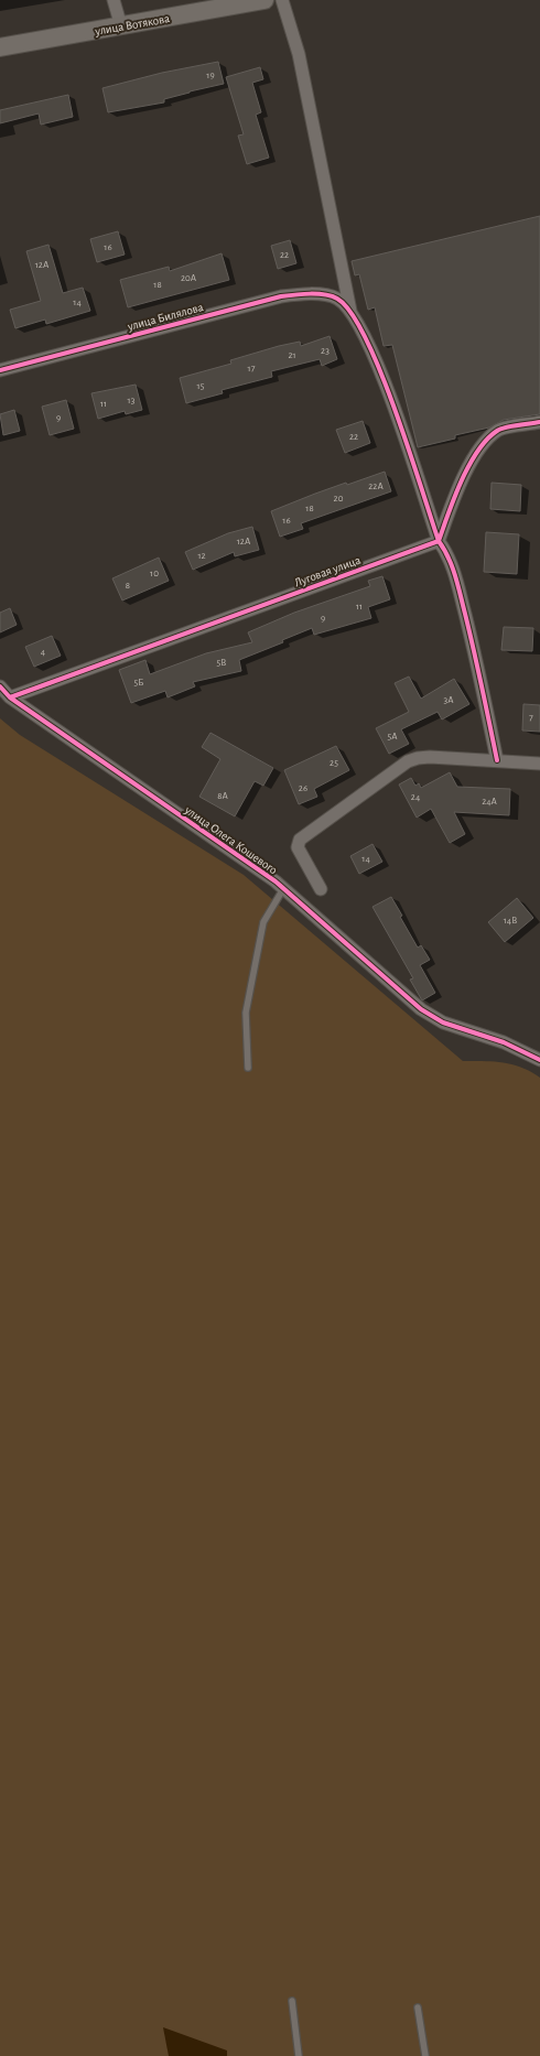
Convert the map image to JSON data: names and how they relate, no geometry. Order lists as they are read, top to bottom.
{
  "streets": {
    "street": [
      "улица Вотякова",
      "улица Билялова",
      "Луговая улица",
      "улица Олега Кошевого"
    ]
  },
  "crossings": [
    ["Луговая улица", "улица Олега Кошевого"]
  ],
  "house_numbers": [
    "19",
    "16",
    "22",
    "12А",
    "20А",
    "18",
    "14",
    "23",
    "21",
    "17",
    "15",
    "13",
    "11",
    "9",
    "22",
    "22А",
    "20",
    "18",
    "16",
    "12А",
    "12",
    "10",
    "8",
    "11",
    "9",
    "4",
    "5В",
    "5Б",
    "3А",
    "7",
    "5А",
    "25",
    "26",
    "8А",
    "24",
    "24А",
    "14",
    "14В"
  ]
}
